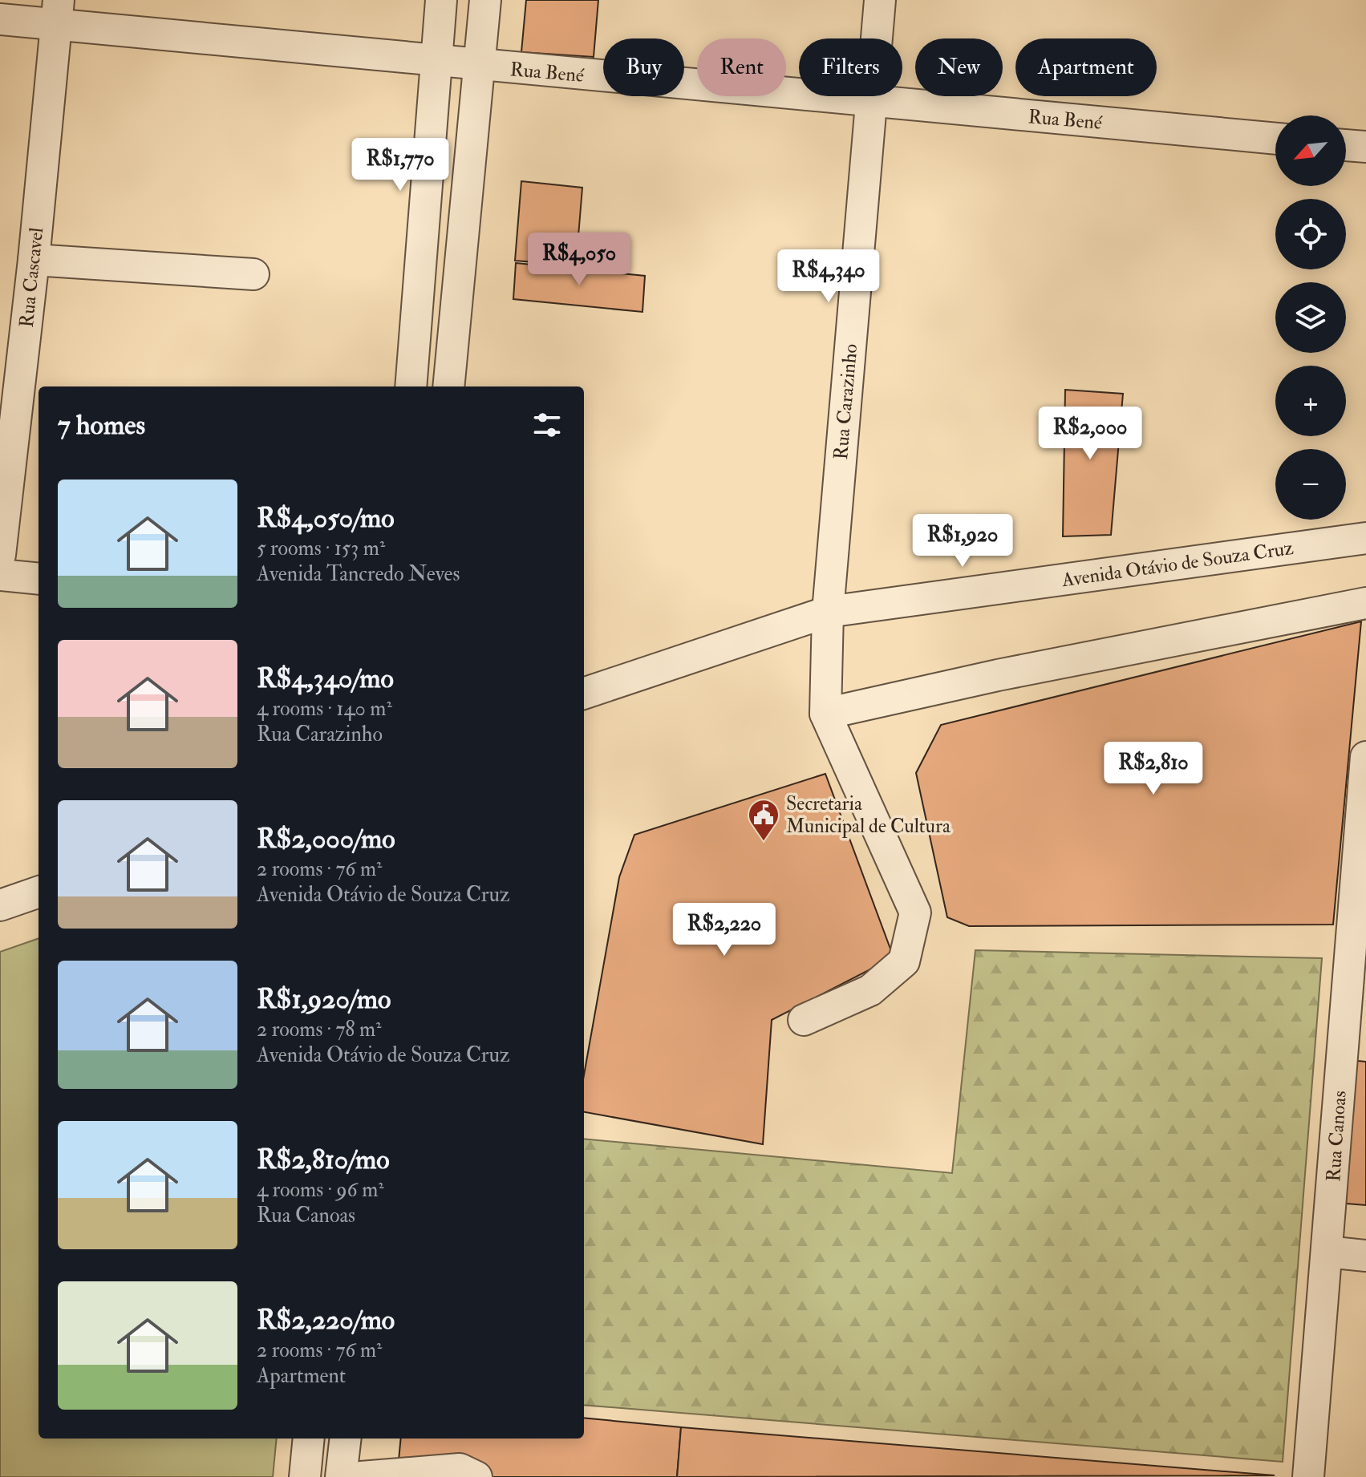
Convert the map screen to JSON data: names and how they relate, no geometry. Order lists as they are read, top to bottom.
{
  "streets": {
    "street": [
      "Rua Bené",
      "Rua Cascavel",
      "Rua Carazinho",
      "Avenida Otávio de Souza Cruz",
      "Rua Canoas"
    ]
  },
  "crossings": [
    ["Rua Bené", "Rua Cascavel"],
    ["Rua Bené", "Rua Carazinho"],
    ["Rua Carazinho", "Avenida Otávio de Souza Cruz"]
  ],
  "places": {
    "public building": ["Secretaria Municipal de Cultura"]
  },
  "north": "bottom left",
  "page": {
    "chip": [
      "Buy",
      "Rent",
      "Filters",
      "New",
      "Apartment"
    ],
    "map_buttons": ["+", "−"],
    "price": [
      "R$1,770",
      "R$4,050",
      "R$4,340",
      "R$2,000",
      "R$1,920",
      "R$2,810",
      "R$2,220"
    ],
    "heading": "7 homes",
    "list": [
      {
        "name": "R$4,050/mo",
        "note": "5 rooms · 153 m² · Avenida Tancredo Neves"
      },
      {
        "name": "R$4,340/mo",
        "note": "4 rooms · 140 m² · Rua Carazinho"
      },
      {
        "name": "R$2,000/mo",
        "note": "2 rooms · 76 m² · Avenida Otávio de Souza Cruz"
      },
      {
        "name": "R$1,920/mo",
        "note": "2 rooms · 78 m² · Avenida Otávio de Souza Cruz"
      },
      {
        "name": "R$2,810/mo",
        "note": "4 rooms · 96 m² · Rua Canoas"
      },
      {
        "name": "R$2,220/mo",
        "note": "2 rooms · 76 m² · Apartment"
      }
    ]
  }
}
